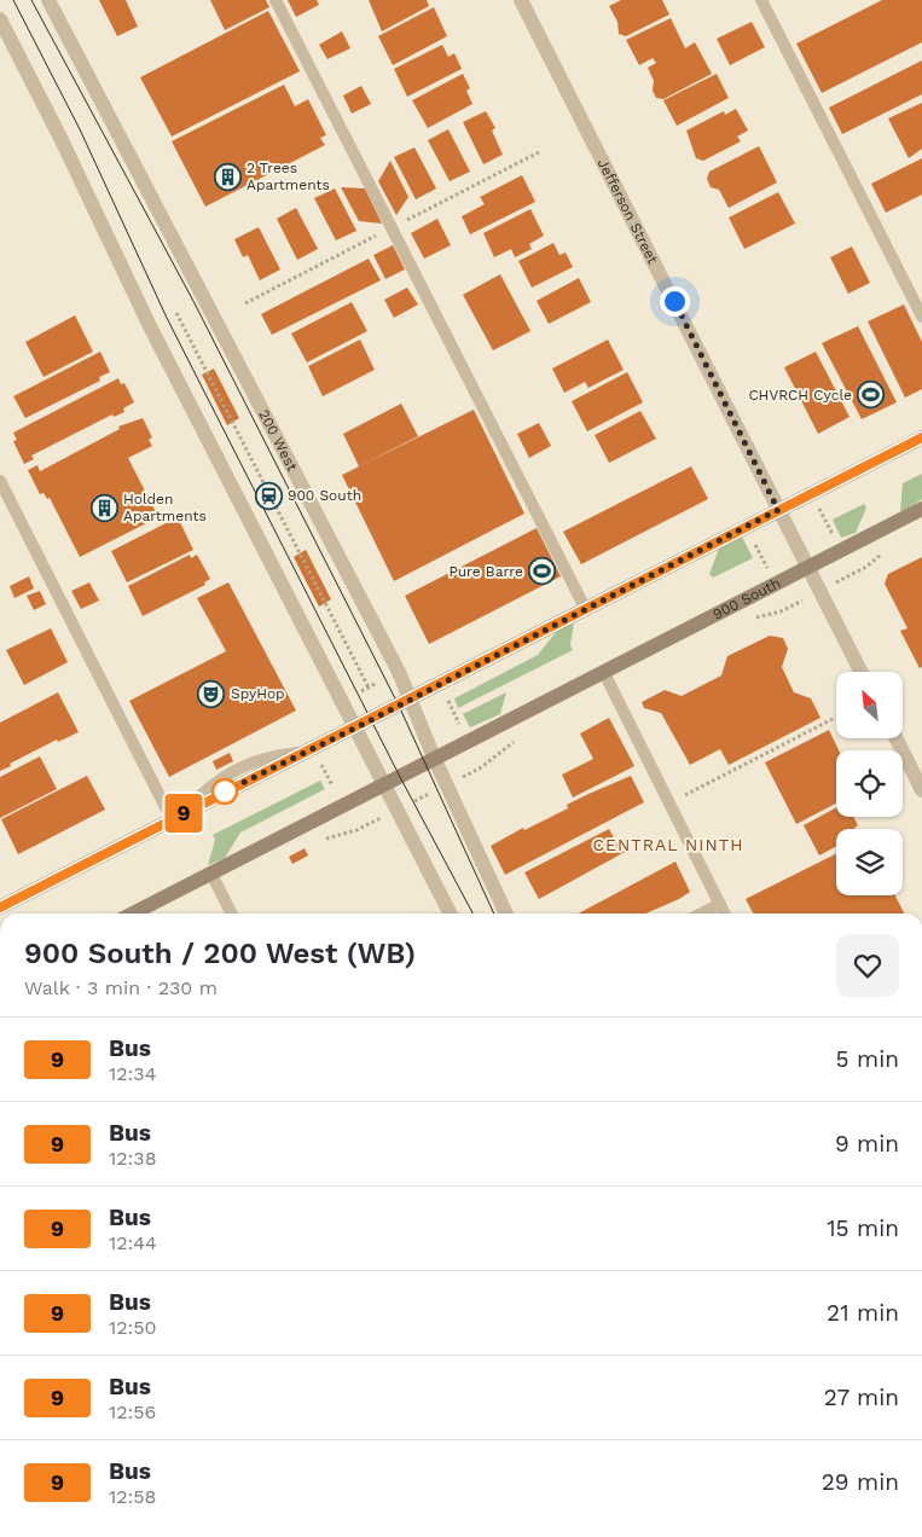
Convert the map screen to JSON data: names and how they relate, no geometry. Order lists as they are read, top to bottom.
{
  "streets": {
    "street": ["Jefferson Street", "200 West", "900 South"]
  },
  "crossings": [
    ["Jefferson Street", "900 South"],
    ["200 West", "900 South"]
  ],
  "districts": ["CENTRAL NINTH"],
  "places": {
    "building": ["2 Trees Apartments", "Holden Apartments"],
    "sports": ["CHVRCH Cycle", "Pure Barre"],
    "station": ["900 South"],
    "theatre": ["SpyHop"]
  },
  "lines": ["bus line 9"],
  "north": "top left",
  "page": {
    "on_map": "9",
    "heading": ["900 South / 200 West (WB)", "Walk · 3 min · 230 m"],
    "list": [
      {
        "mark": "9",
        "name": "Bus",
        "note": "12:34",
        "value": "5 min"
      },
      {
        "mark": "9",
        "name": "Bus",
        "note": "12:38",
        "value": "9 min"
      },
      {
        "mark": "9",
        "name": "Bus",
        "note": "12:44",
        "value": "15 min"
      },
      {
        "mark": "9",
        "name": "Bus",
        "note": "12:50",
        "value": "21 min"
      },
      {
        "mark": "9",
        "name": "Bus",
        "note": "12:56",
        "value": "27 min"
      },
      {
        "mark": "9",
        "name": "Bus",
        "note": "12:58",
        "value": "29 min"
      }
    ]
  }
}
